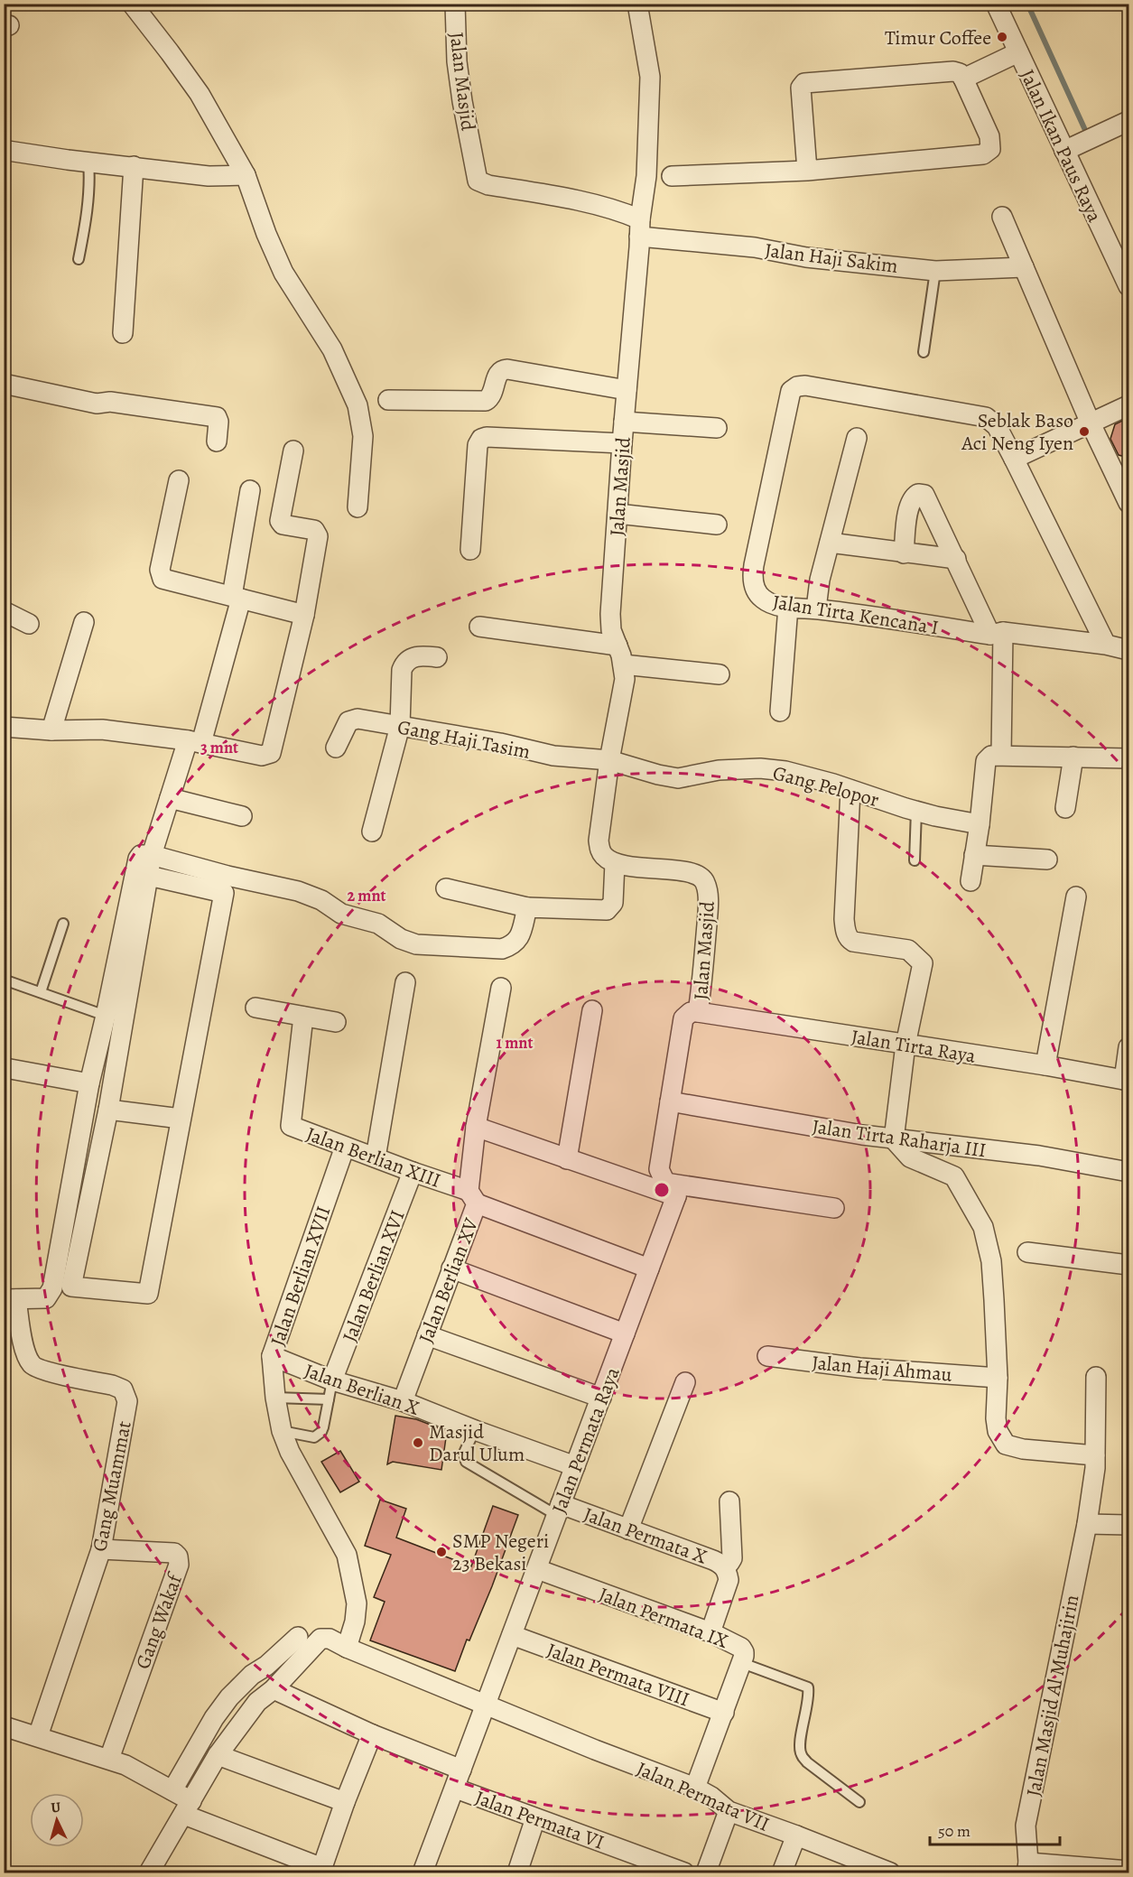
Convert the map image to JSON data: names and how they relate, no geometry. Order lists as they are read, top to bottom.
{
  "streets": {
    "street": [
      "Jalan Masjid",
      "Jalan Ikan Paus Raya",
      "Jalan Haji Sakim",
      "Jalan Tirta Kencana I",
      "Gang Haji Tasim",
      "Gang Pelopor",
      "Jalan Tirta Raya",
      "Jalan Tirta Raharja III",
      "Jalan Berlian XIII",
      "Jalan Berlian XVII",
      "Jalan Berlian XVI",
      "Jalan Berlian XV",
      "Jalan Haji Ahmau",
      "Jalan Berlian X",
      "Jalan Permata Raya",
      "Gang Muammat",
      "Jalan Permata X",
      "Jalan Permata IX",
      "Gang Wakaf",
      "Jalan Permata VIII",
      "Jalan Masjid Al Muhajirin",
      "Jalan Permata VII",
      "Jalan Permata VI"
    ]
  },
  "crossings": [
    ["Jalan Masjid", "Jalan Haji Sakim"],
    ["Jalan Masjid", "Gang Haji Tasim"],
    ["Jalan Masjid", "Gang Pelopor"],
    ["Jalan Masjid", "Jalan Tirta Raya"],
    ["Gang Haji Tasim", "Gang Pelopor"],
    ["Jalan Berlian XIII", "Jalan Berlian XVII"],
    ["Jalan Berlian XIII", "Jalan Berlian XVI"],
    ["Jalan Berlian XIII", "Jalan Berlian XV"],
    ["Jalan Berlian XIII", "Jalan Permata Raya"],
    ["Jalan Berlian XVII", "Jalan Berlian X"],
    ["Jalan Berlian XVII", "Jalan Permata VII"],
    ["Jalan Berlian XVI", "Jalan Berlian X"],
    ["Jalan Berlian XV", "Jalan Berlian X"],
    ["Jalan Berlian X", "Jalan Permata Raya"],
    ["Jalan Permata Raya", "Jalan Permata X"],
    ["Jalan Permata Raya", "Jalan Permata IX"],
    ["Jalan Permata Raya", "Jalan Permata VIII"],
    ["Jalan Permata Raya", "Jalan Permata VII"],
    ["Jalan Permata Raya", "Jalan Permata VI"],
    ["Gang Muammat", "Gang Wakaf"],
    ["Jalan Permata X", "Jalan Permata IX"],
    ["Jalan Permata IX", "Jalan Permata VIII"],
    ["Jalan Permata IX", "Jalan Permata VII"]
  ],
  "places": [
    "Timur Coffee",
    "Seblak Baso Aci Neng Iyen",
    "Masjid Darul Ulum",
    "SMP Negeri 23 Bekasi"
  ],
  "scale_bar": "50 m",
  "north": "top",
  "rings": ["3 mnt", "2 mnt", "1 mnt"]
}
